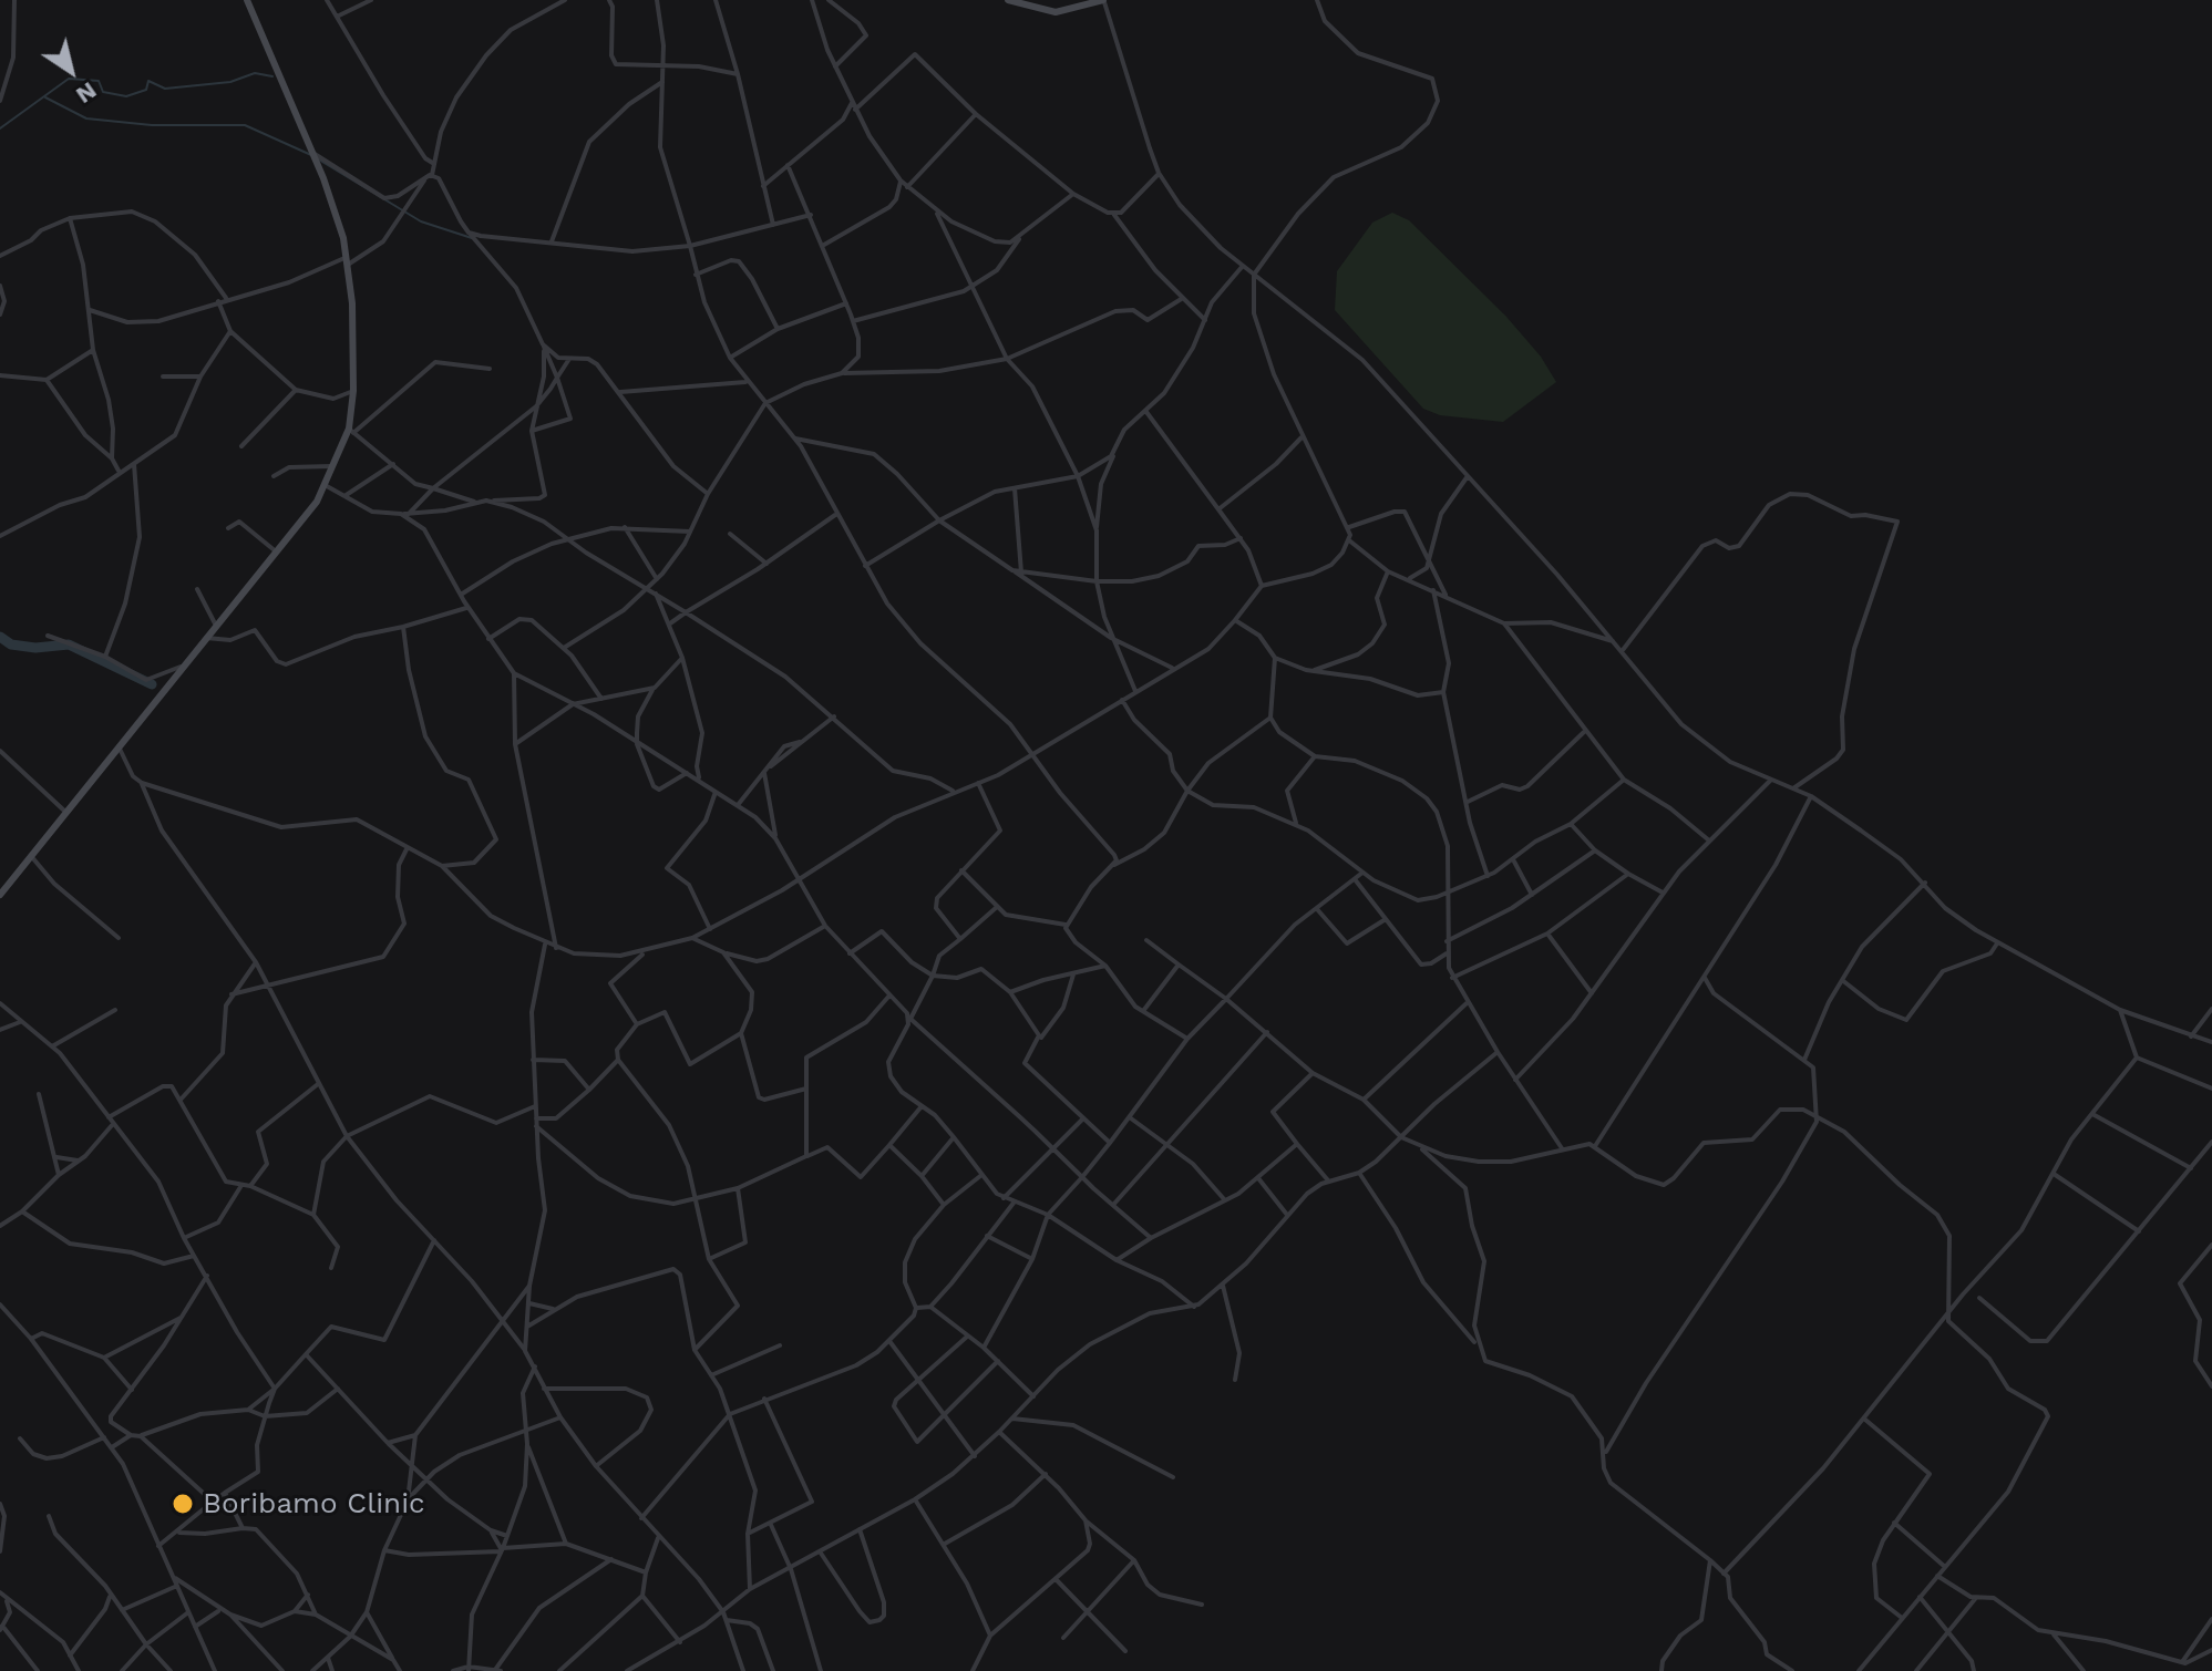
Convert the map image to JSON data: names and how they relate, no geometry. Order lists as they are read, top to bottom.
{
  "places": ["Boribamo Clinic"],
  "north": "bottom right"
}
